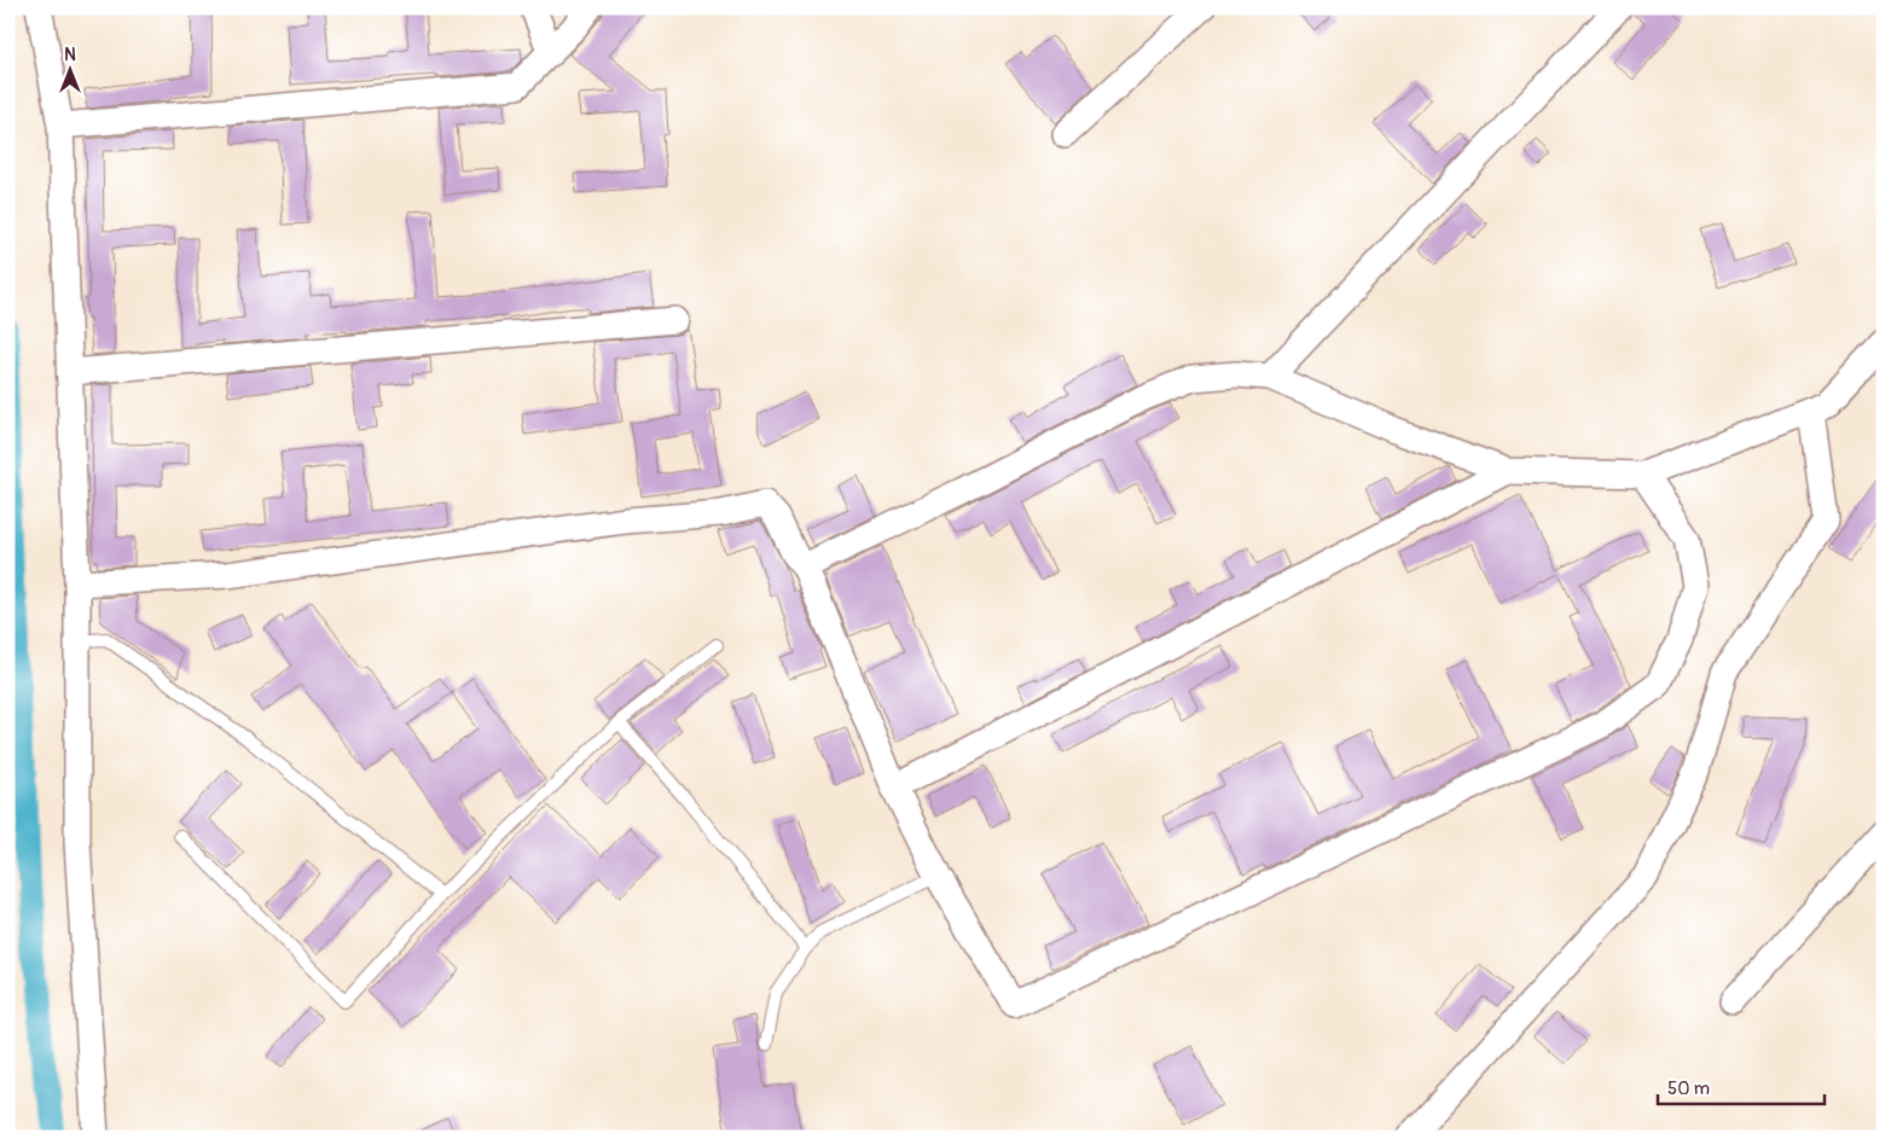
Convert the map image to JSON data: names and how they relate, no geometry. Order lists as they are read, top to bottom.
{
  "scale_bar": "50 m",
  "north": "top"
}
